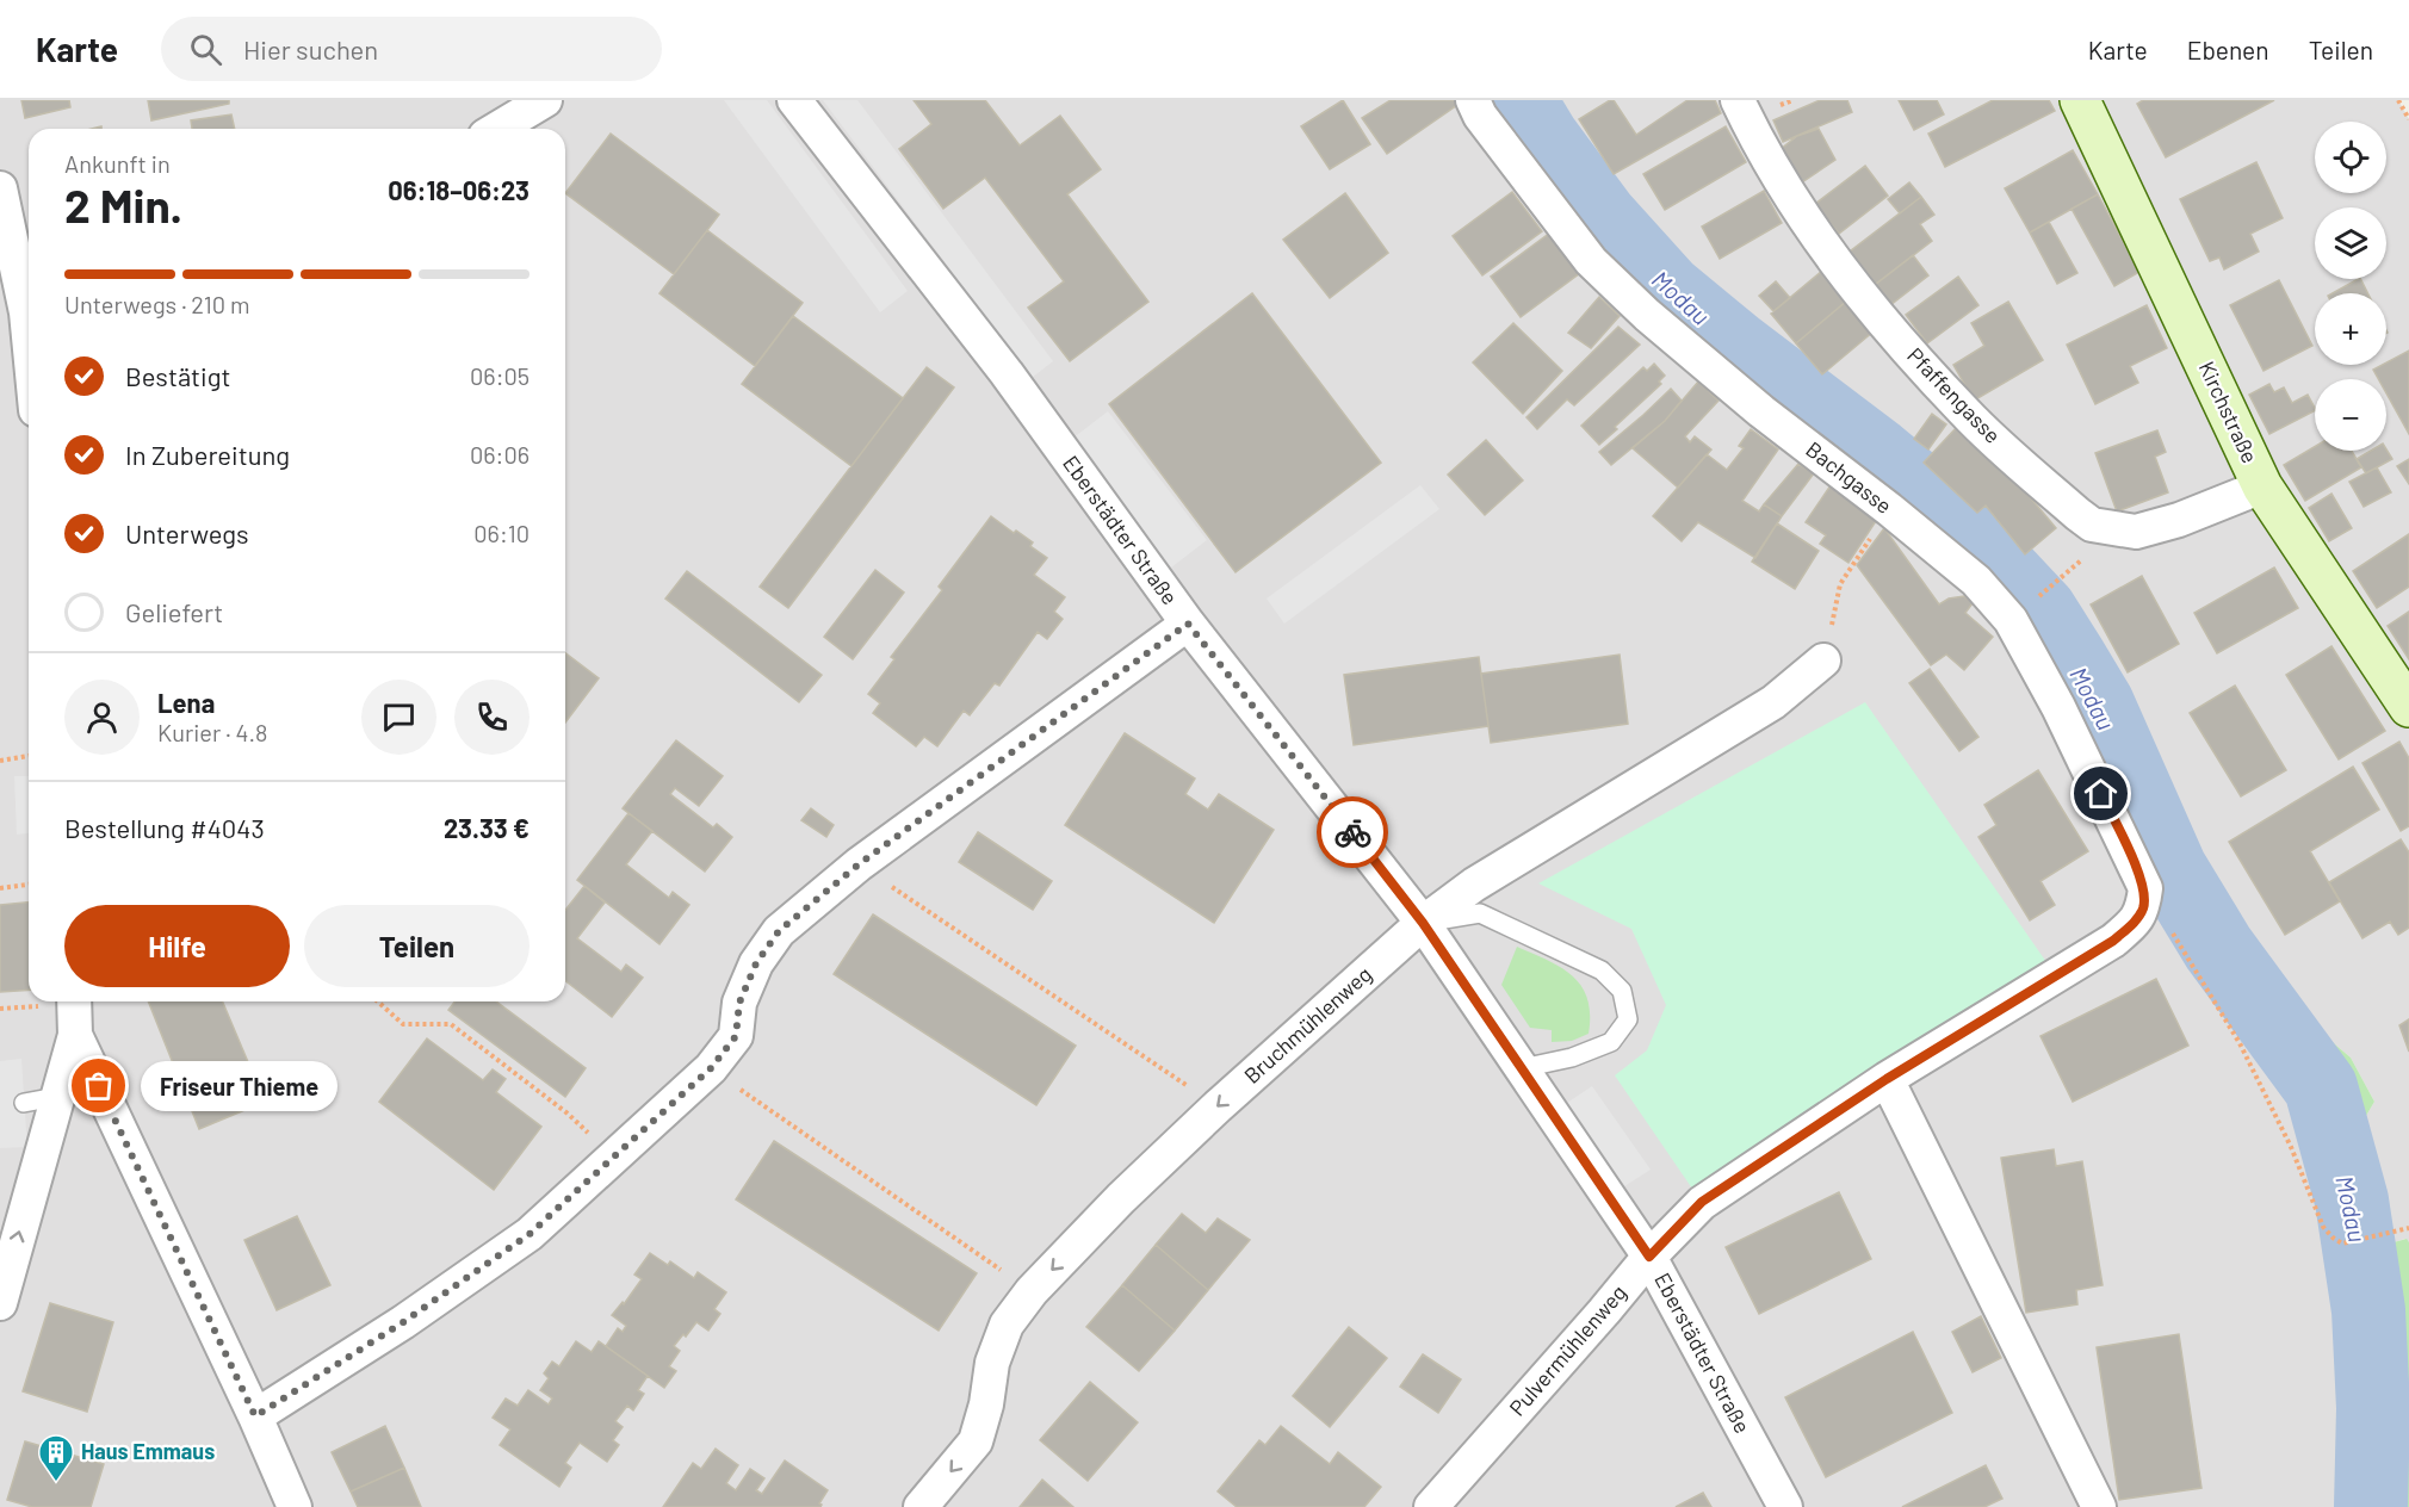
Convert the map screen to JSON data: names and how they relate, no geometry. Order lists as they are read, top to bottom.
{
  "streets": {
    "main road": ["Kirchstraße"],
    "street": [
      "Pfaffengasse",
      "Bachgasse",
      "Eberstädter Straße",
      "Bruchmühlenweg",
      "Pulvermühlenweg"
    ]
  },
  "crossings": [
    ["Pfaffengasse", "Kirchstraße"],
    ["Bachgasse", "Pulvermühlenweg"],
    ["Eberstädter Straße", "Bruchmühlenweg"],
    ["Eberstädter Straße", "Pulvermühlenweg"]
  ],
  "one_way": ["Bruchmühlenweg"],
  "water": ["Modau"],
  "places": {
    "other": ["Friseur Thieme"],
    "building": ["Haus Emmaus"]
  },
  "page": {
    "header": "Karte",
    "search": "Hier suchen",
    "nav": ["Karte", "Ebenen", "Teilen"],
    "map_buttons": ["+", "−"],
    "heading": ["2 Min.", "Ankunft in", "06:18–06:23"],
    "panel": [
      "Lena",
      "Kurier · 4.8",
      "Bestellung #4043",
      "23.33 €"
    ],
    "bar": "Unterwegs · 210 m",
    "list": [
      ["Bestätigt", "06:05"],
      ["In Zubereitung", "06:06"],
      ["Unterwegs", "06:10"],
      "Geliefert"
    ],
    "buttons": ["Hilfe", "Teilen"],
    "bubble": "Friseur Thieme"
  }
}
